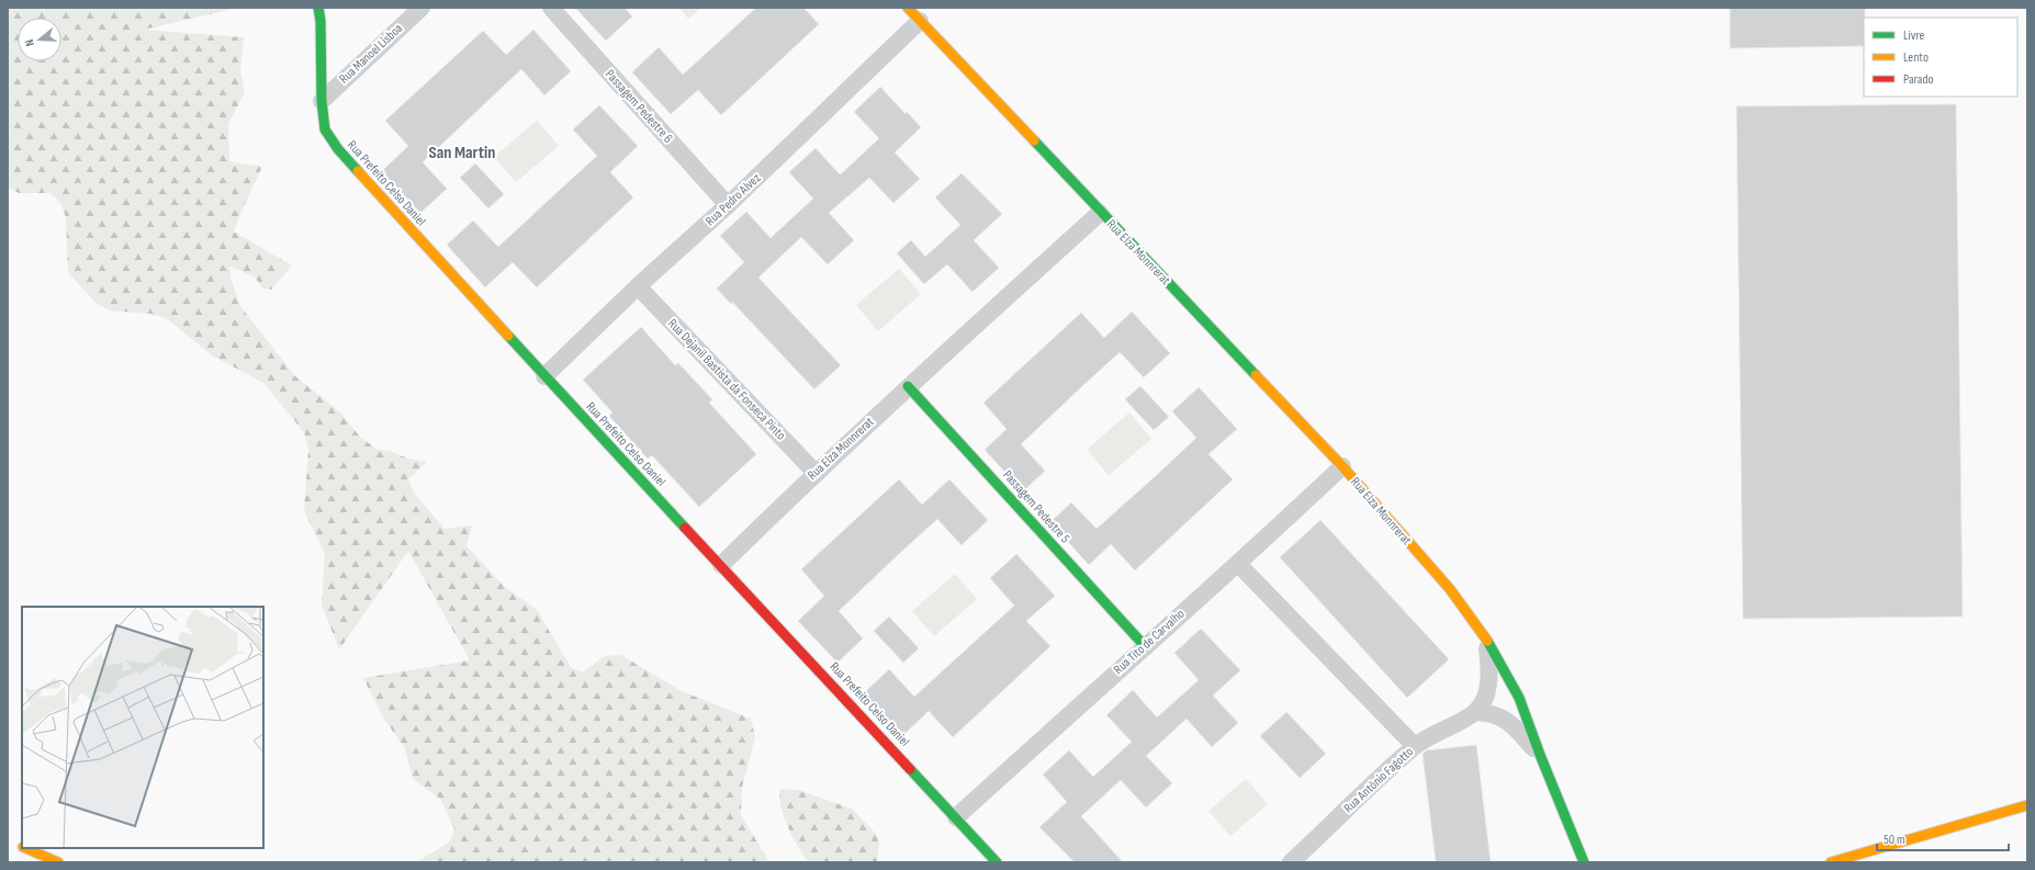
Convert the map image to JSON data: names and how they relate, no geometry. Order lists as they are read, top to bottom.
{
  "streets": {
    "street": [
      "Rua Manoel Lisboa",
      "Passagem Pedestre 6",
      "Rua Prefeito Celso Daniel",
      "Rua Pedro Alvez",
      "Rua Elza Monnrerat",
      "Rua Dejanil Bastista da Fonseca Pinto",
      "Passagem Pedestre 5",
      "Rua Tito de Carvalho",
      "Rua Antônio Fagotto"
    ]
  },
  "crossings": [
    ["Rua Manoel Lisboa", "Rua Prefeito Celso Daniel"],
    ["Passagem Pedestre 6", "Rua Pedro Alvez"],
    ["Rua Prefeito Celso Daniel", "Rua Pedro Alvez"],
    ["Rua Prefeito Celso Daniel", "Rua Elza Monnrerat"],
    ["Rua Prefeito Celso Daniel", "Rua Tito de Carvalho"],
    ["Rua Pedro Alvez", "Rua Elza Monnrerat"],
    ["Rua Pedro Alvez", "Rua Dejanil Bastista da Fonseca Pinto"],
    ["Rua Elza Monnrerat", "Rua Dejanil Bastista da Fonseca Pinto"],
    ["Rua Elza Monnrerat", "Passagem Pedestre 5"],
    ["Rua Elza Monnrerat", "Rua Tito de Carvalho"],
    ["Passagem Pedestre 5", "Rua Tito de Carvalho"]
  ],
  "districts": ["San Martin"],
  "legend": ["Livre", "Lento", "Parado"],
  "scale_bar": "50 m",
  "north": "left"
}
